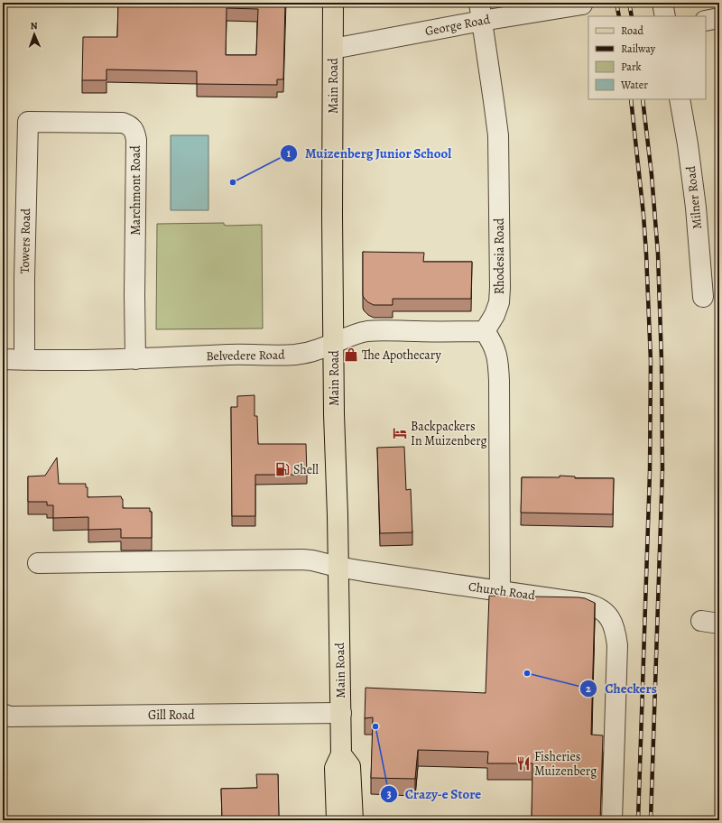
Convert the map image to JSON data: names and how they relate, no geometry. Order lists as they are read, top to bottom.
{
  "streets": {
    "main road": ["Main Road"],
    "street": [
      "George Road",
      "Marchmont Road",
      "Milner Road",
      "Towers Road",
      "Rhodesia Road",
      "Belvedere Road",
      "Church Road",
      "Gill Road"
    ]
  },
  "crossings": [
    ["George Road", "Main Road"],
    ["George Road", "Rhodesia Road"],
    ["Main Road", "Belvedere Road"],
    ["Main Road", "Church Road"],
    ["Main Road", "Gill Road"],
    ["Marchmont Road", "Towers Road"],
    ["Marchmont Road", "Belvedere Road"],
    ["Towers Road", "Belvedere Road"],
    ["Rhodesia Road", "Belvedere Road"]
  ],
  "places": {
    "other": ["Muizenberg Junior School", "Checkers", "Crazy-e Store"],
    "shop": ["The Apothecary"],
    "hotel": ["Backpackers In Muizenberg"],
    "fuel station": ["Shell"],
    "restaurant": ["Fisheries Muizenberg"]
  },
  "legend": [
    "Road",
    "Railway",
    "Park",
    "Water"
  ],
  "north": "top"
}
